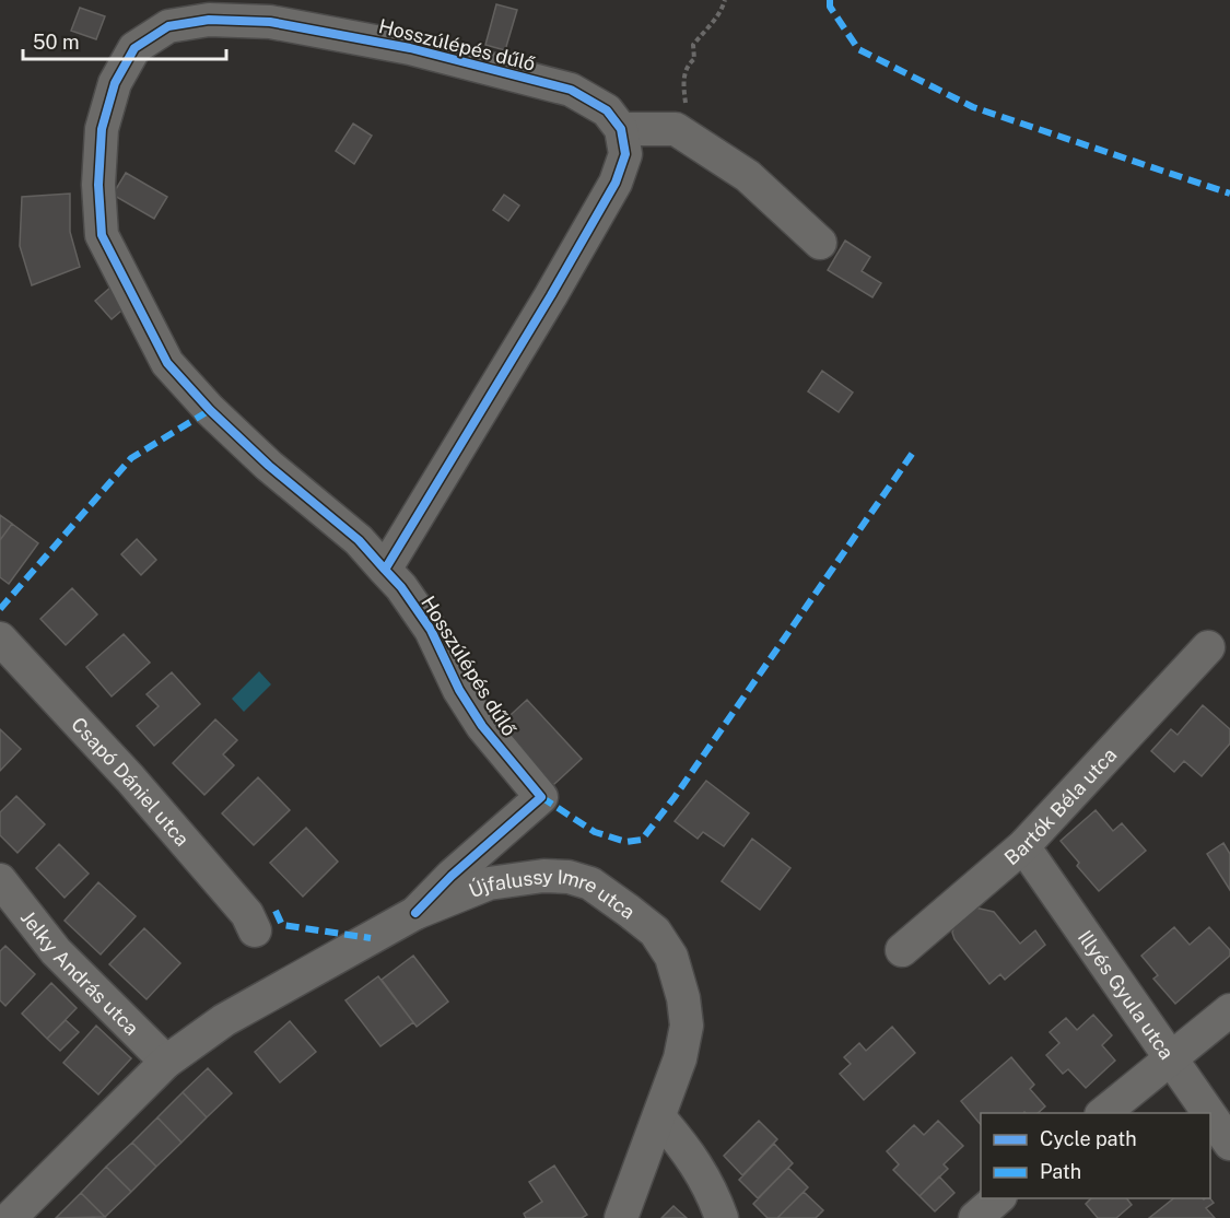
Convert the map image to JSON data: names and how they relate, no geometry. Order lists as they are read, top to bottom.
{
  "streets": {
    "street": [
      "Hosszúlépés dűlő",
      "Csapó Dániel utca",
      "Bartók Béla utca",
      "Újfalussy Imre utca",
      "Jelky András utca",
      "Illyés Gyula utca"
    ]
  },
  "crossings": [
    ["Hosszúlépés dűlő", "Újfalussy Imre utca"],
    ["Bartók Béla utca", "Illyés Gyula utca"],
    ["Újfalussy Imre utca", "Jelky András utca"]
  ],
  "legend": ["Cycle path", "Path"],
  "scale_bar": "50 m"
}
